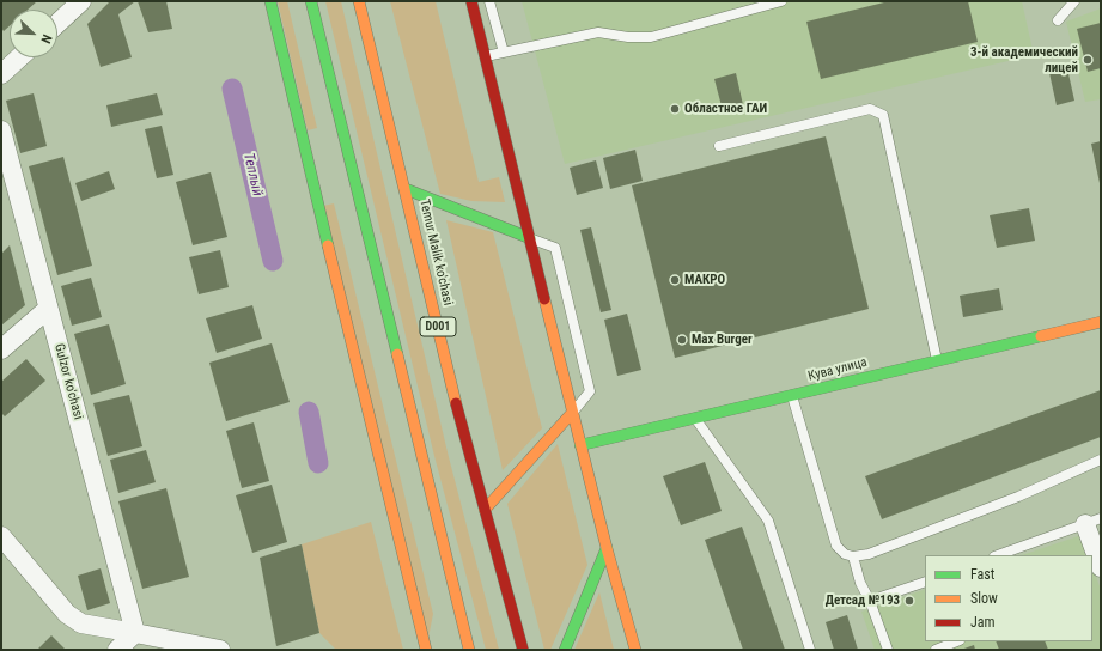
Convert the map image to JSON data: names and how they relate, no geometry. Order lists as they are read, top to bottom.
{
  "streets": {
    "main road": ["Temur Malik ko'chasi", "D001", "Кува улица"],
    "street": ["Gulzor ko'chasi"]
  },
  "water": ["Теплый"],
  "places": [
    "3-й академический лицей",
    "Областное ГАИ",
    "МАКРО",
    "Max Burger",
    "Детсад №193"
  ],
  "legend": ["Fast", "Slow", "Jam"],
  "north": "bottom right"
}
